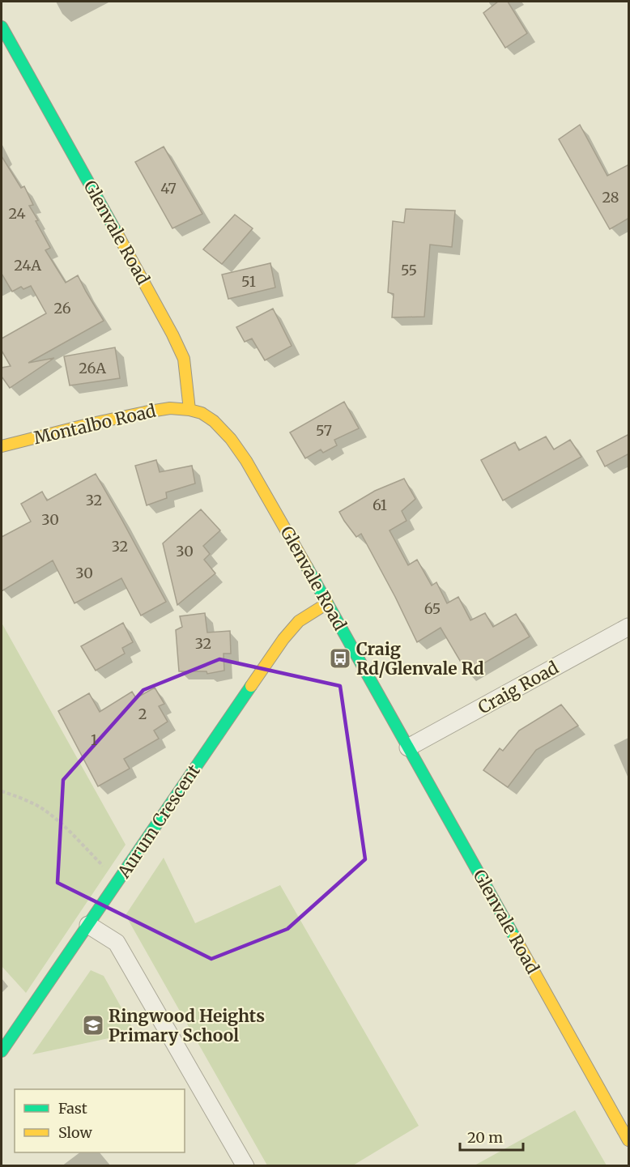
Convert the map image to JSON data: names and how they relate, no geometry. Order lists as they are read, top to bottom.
{
  "streets": {
    "street": [
      "Glenvale Road",
      "Montalbo Road",
      "Craig Road",
      "Aurum Crescent"
    ]
  },
  "crossings": [
    ["Glenvale Road", "Montalbo Road"],
    ["Glenvale Road", "Craig Road"],
    ["Glenvale Road", "Aurum Crescent"]
  ],
  "places": {
    "bus stop": ["Craig Rd/Glenvale Rd"],
    "school or university": ["Ringwood Heights Primary School"]
  },
  "house_numbers": [
    "47",
    "28",
    "24",
    "24A",
    "55",
    "51",
    "26",
    "26A",
    "57",
    "32",
    "61",
    "30",
    "32",
    "30",
    "30",
    "65",
    "32",
    "2",
    "1"
  ],
  "legend": ["Fast", "Slow"],
  "scale_bar": "20 m"
}
